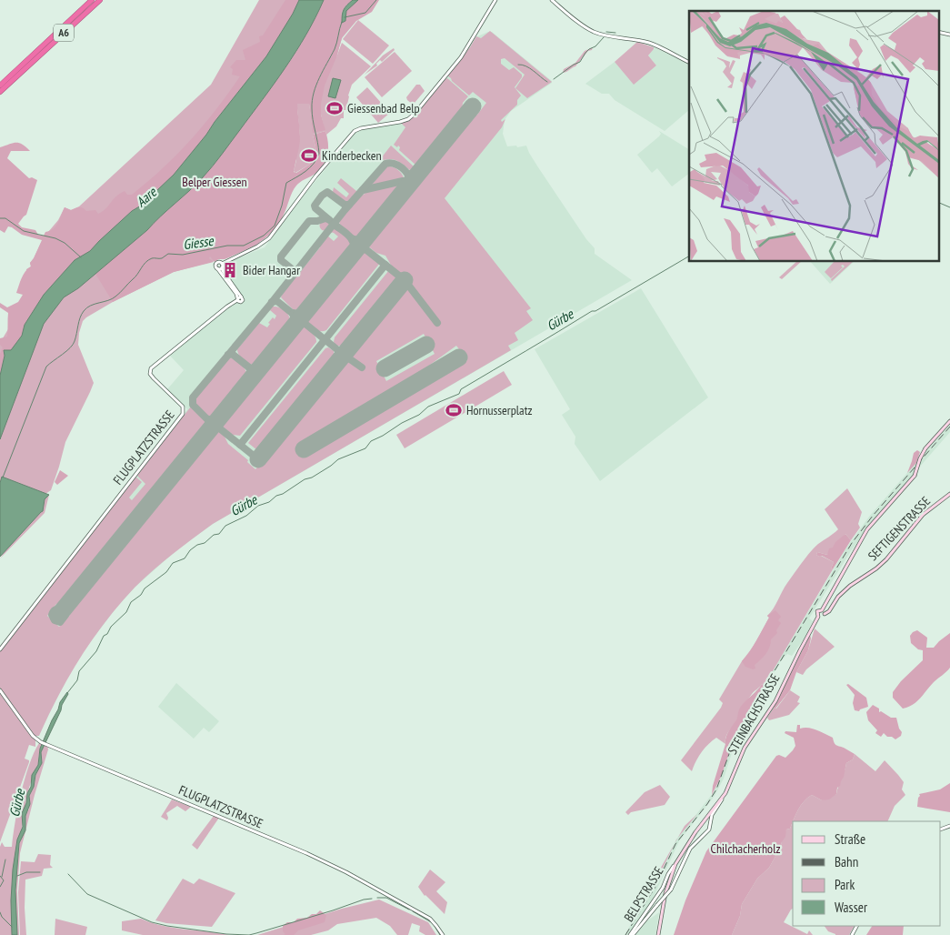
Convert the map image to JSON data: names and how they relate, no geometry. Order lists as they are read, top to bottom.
{
  "streets": {
    "highway": ["A6"],
    "main road": ["SEFTIGENSTRASSE", "STEINBACHSTRASSE"],
    "street": ["FLUGPLATZSTRASSE", "BELPSTRASSE"]
  },
  "crossings": [
    ["SEFTIGENSTRASSE", "STEINBACHSTRASSE"],
    ["STEINBACHSTRASSE", "BELPSTRASSE"]
  ],
  "water": ["Aare", "Giesse", "Gürbe"],
  "parks": ["Belper Giessen", "Chilchacherholz"],
  "places": {
    "sports": ["Giessenbad Belp", "Kinderbecken", "Hornusserplatz"],
    "building": ["Bider Hangar"]
  },
  "legend": [
    "Straße",
    "Bahn",
    "Park",
    "Wasser"
  ]
}
